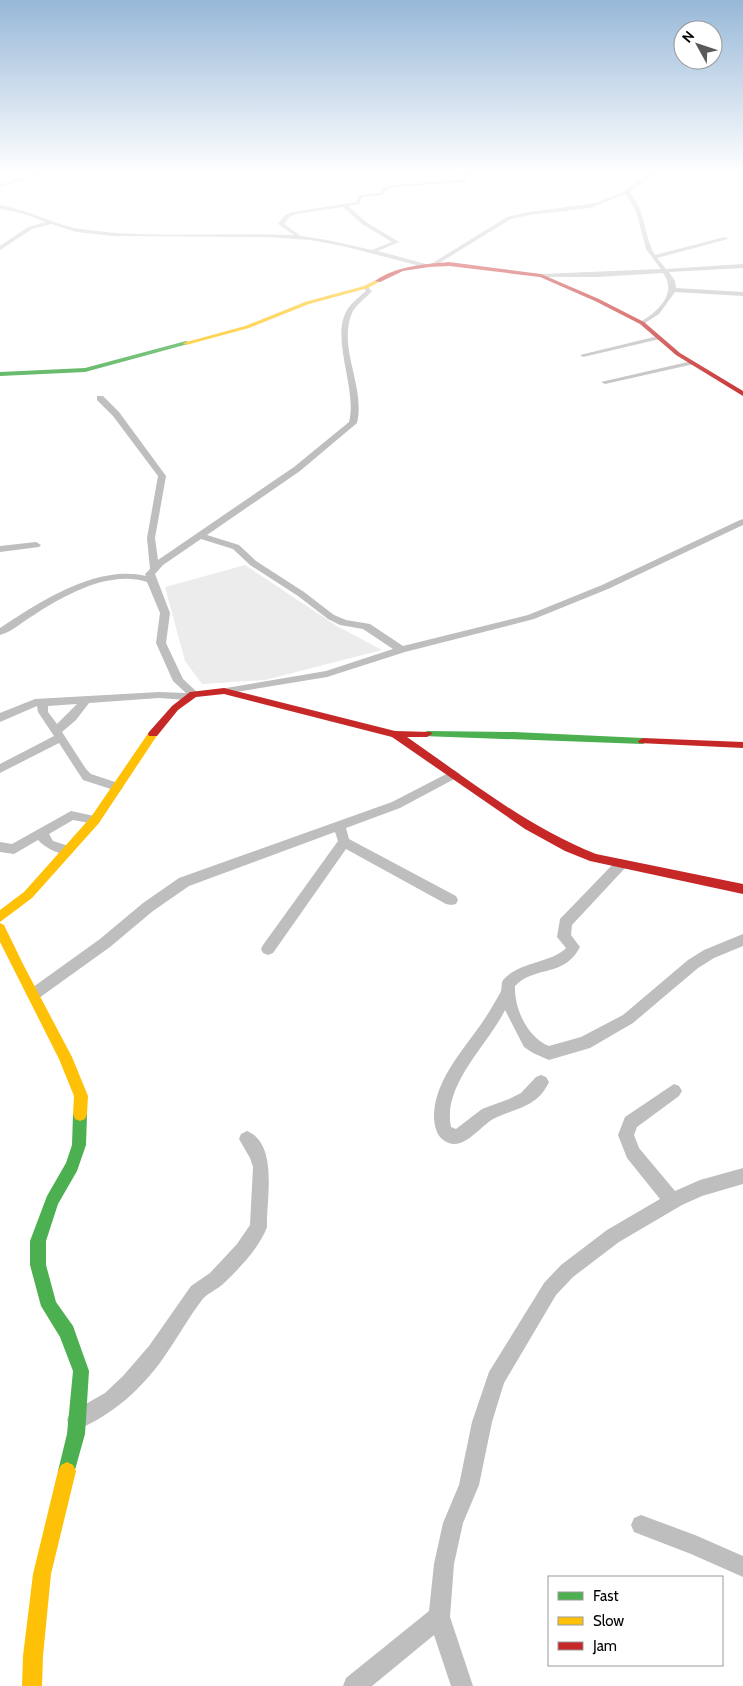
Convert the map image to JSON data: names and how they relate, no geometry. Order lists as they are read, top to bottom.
{
  "legend": ["Fast", "Slow", "Jam"],
  "north": "top left"
}
